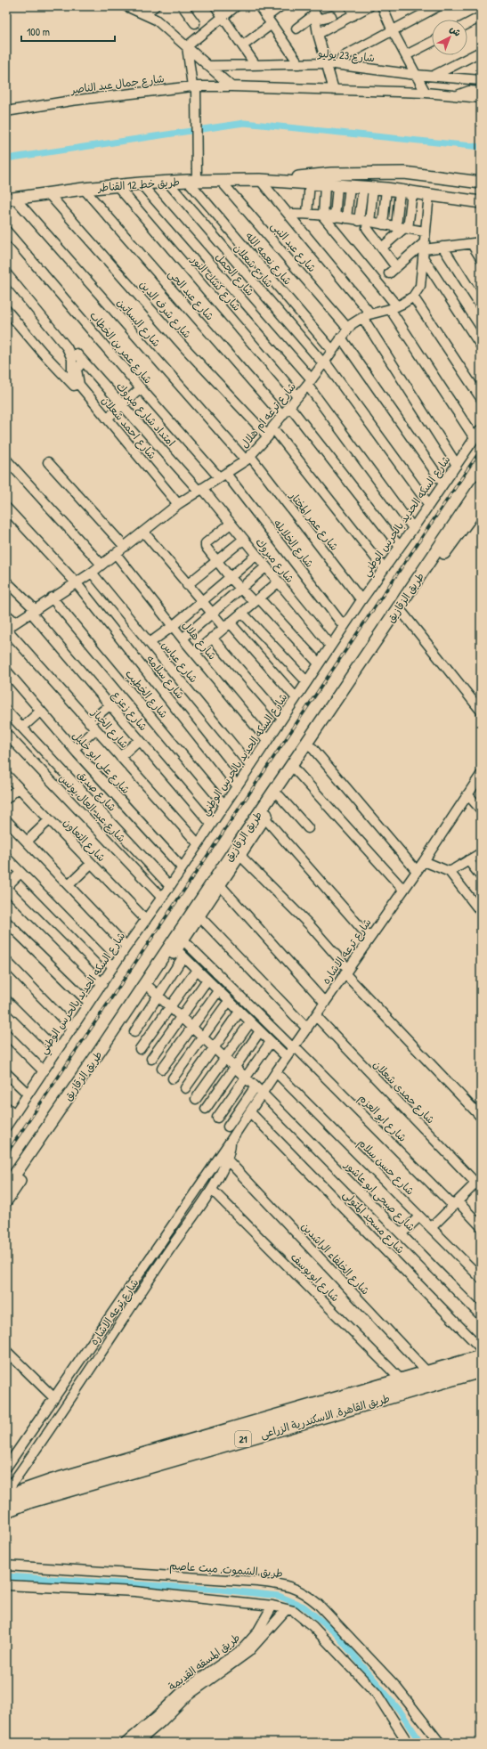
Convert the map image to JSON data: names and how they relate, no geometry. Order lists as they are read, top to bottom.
{
  "streets": {
    "highway": ["طريق القاهرة, الاسكندرية الزراعى", "21"],
    "main road": ["طريق خط 12 القناطر", "طريق الزقازيق"],
    "street": [
      "شارع 23 يوليو",
      "شارع جمال عبد الناصر",
      "شارع عبد النبى",
      "شارع نعمه الله",
      "شارع شعلان",
      "شارع الجمل",
      "شارع كشك النور",
      "شارع عبد الحى",
      "شارع شرف الدين",
      "شارع البساتين",
      "شارع عمر بن الخطاب",
      "امتداد شارع مبروك",
      "شارع ترعه ام هلال",
      "شارع احمد شعلان",
      "شارع السكه الحديد بالحرس الوطني",
      "شارع عمر المختار",
      "شارع الخلايله",
      "شارع مبروك",
      "شارع هلال",
      "شارع عباس",
      "شارع سلامه",
      "شارع الخطيب",
      "شارع زعزع",
      "شارع الخباز",
      "شارع على ابو خليل",
      "شارع صديق",
      "شارع عبد العال يونس",
      "شارع التعاون",
      "شارع ترعه الاشاره",
      "شارع حمدى شعلان",
      "شارع ابو العزم",
      "شارع حسن سلام",
      "شارع صبحى ابو عاشور",
      "شارع مسجد المتولى",
      "شارع الخلفاء الراشدين",
      "شارع ابويوسف",
      "طريق الشموت, ميت عاصم",
      "طريق المسقه القديمة"
    ]
  },
  "crossings": [
    ["طريق خط 12 القناطر", "شارع عبد النبى"],
    ["طريق خط 12 القناطر", "شارع نعمه الله"],
    ["طريق خط 12 القناطر", "شارع شعلان"],
    ["طريق خط 12 القناطر", "شارع الجمل"],
    ["طريق خط 12 القناطر", "شارع كشك النور"],
    ["طريق خط 12 القناطر", "شارع عبد الحى"],
    ["طريق خط 12 القناطر", "شارع شرف الدين"],
    ["طريق خط 12 القناطر", "شارع البساتين"],
    ["شارع عبد النبى", "شارع ترعه ام هلال"],
    ["شارع نعمه الله", "شارع ترعه ام هلال"],
    ["شارع شعلان", "شارع ترعه ام هلال"],
    ["شارع شعلان", "شارع السكه الحديد بالحرس الوطني"],
    ["شارع الجمل", "شارع ترعه ام هلال"],
    ["شارع الجمل", "شارع السكه الحديد بالحرس الوطني"],
    ["شارع كشك النور", "شارع ترعه ام هلال"],
    ["شارع عبد الحى", "شارع ترعه ام هلال"],
    ["شارع شرف الدين", "شارع ترعه ام هلال"],
    ["شارع البساتين", "شارع ترعه ام هلال"],
    ["شارع البساتين", "شارع عمر المختار"],
    ["شارع عمر بن الخطاب", "شارع ترعه ام هلال"],
    ["شارع عمر بن الخطاب", "شارع الخلايله"],
    ["امتداد شارع مبروك", "شارع ترعه ام هلال"],
    ["امتداد شارع مبروك", "شارع احمد شعلان"],
    ["امتداد شارع مبروك", "شارع مبروك"],
    ["شارع ترعه ام هلال", "شارع احمد شعلان"],
    ["شارع ترعه ام هلال", "شارع عمر المختار"],
    ["شارع ترعه ام هلال", "شارع الخلايله"],
    ["شارع ترعه ام هلال", "شارع مبروك"],
    ["شارع ترعه ام هلال", "شارع هلال"],
    ["شارع ترعه ام هلال", "شارع عباس"],
    ["شارع ترعه ام هلال", "شارع سلامه"],
    ["شارع ترعه ام هلال", "شارع الخطيب"],
    ["شارع ترعه ام هلال", "شارع زعزع"],
    ["شارع ترعه ام هلال", "شارع الخباز"],
    ["شارع السكه الحديد بالحرس الوطني", "شارع عمر المختار"],
    ["شارع السكه الحديد بالحرس الوطني", "شارع الخلايله"],
    ["شارع السكه الحديد بالحرس الوطني", "شارع مبروك"],
    ["شارع السكه الحديد بالحرس الوطني", "شارع هلال"],
    ["شارع السكه الحديد بالحرس الوطني", "شارع عباس"],
    ["شارع السكه الحديد بالحرس الوطني", "شارع سلامه"],
    ["شارع السكه الحديد بالحرس الوطني", "شارع الخطيب"],
    ["شارع السكه الحديد بالحرس الوطني", "شارع زعزع"],
    ["شارع السكه الحديد بالحرس الوطني", "شارع الخباز"],
    ["شارع السكه الحديد بالحرس الوطني", "شارع على ابو خليل"],
    ["شارع السكه الحديد بالحرس الوطني", "شارع صديق"],
    ["شارع السكه الحديد بالحرس الوطني", "شارع عبد العال يونس"],
    ["شارع السكه الحديد بالحرس الوطني", "شارع التعاون"],
    ["طريق الزقازيق", "شارع ابو العزم"],
    ["طريق الزقازيق", "شارع صبحى ابو عاشور"],
    ["شارع ترعه الاشاره", "شارع حمدى شعلان"],
    ["شارع ترعه الاشاره", "شارع ابو العزم"],
    ["شارع ترعه الاشاره", "شارع حسن سلام"],
    ["شارع ترعه الاشاره", "شارع صبحى ابو عاشور"],
    ["شارع ترعه الاشاره", "شارع مسجد المتولى"],
    ["شارع ترعه الاشاره", "شارع الخلفاء الراشدين"],
    ["شارع ترعه الاشاره", "شارع ابويوسف"],
    ["شارع الخلفاء الراشدين", "طريق القاهرة, الاسكندرية الزراعى"],
    ["شارع ابويوسف", "طريق القاهرة, الاسكندرية الزراعى"]
  ],
  "scale_bar": "100 m",
  "north": "top right"
}
